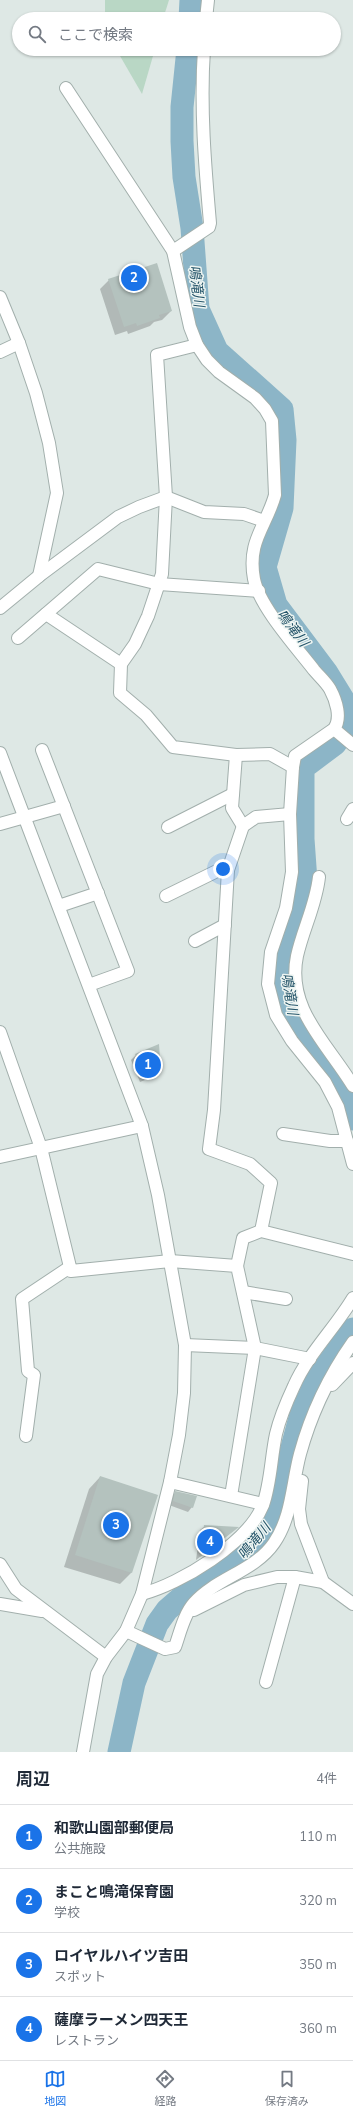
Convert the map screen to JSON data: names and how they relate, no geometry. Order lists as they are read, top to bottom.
{
  "water": ["鳴滝川"],
  "page": {
    "search": "ここで検索",
    "pins": [
      "2",
      "1",
      "3",
      "4"
    ],
    "heading": ["周辺", "4件"],
    "list": [
      {
        "mark": "1",
        "name": "和歌山園部郵便局",
        "note": "公共施設",
        "value": "110 m"
      },
      {
        "mark": "2",
        "name": "まこと鳴滝保育園",
        "note": "学校",
        "value": "320 m"
      },
      {
        "mark": "3",
        "name": "ロイヤルハイツ吉田",
        "note": "スポット",
        "value": "350 m"
      },
      {
        "mark": "4",
        "name": "薩摩ラーメン四天王",
        "note": "レストラン",
        "value": "360 m"
      }
    ],
    "nav": ["地図", "経路", "保存済み"]
  }
}
